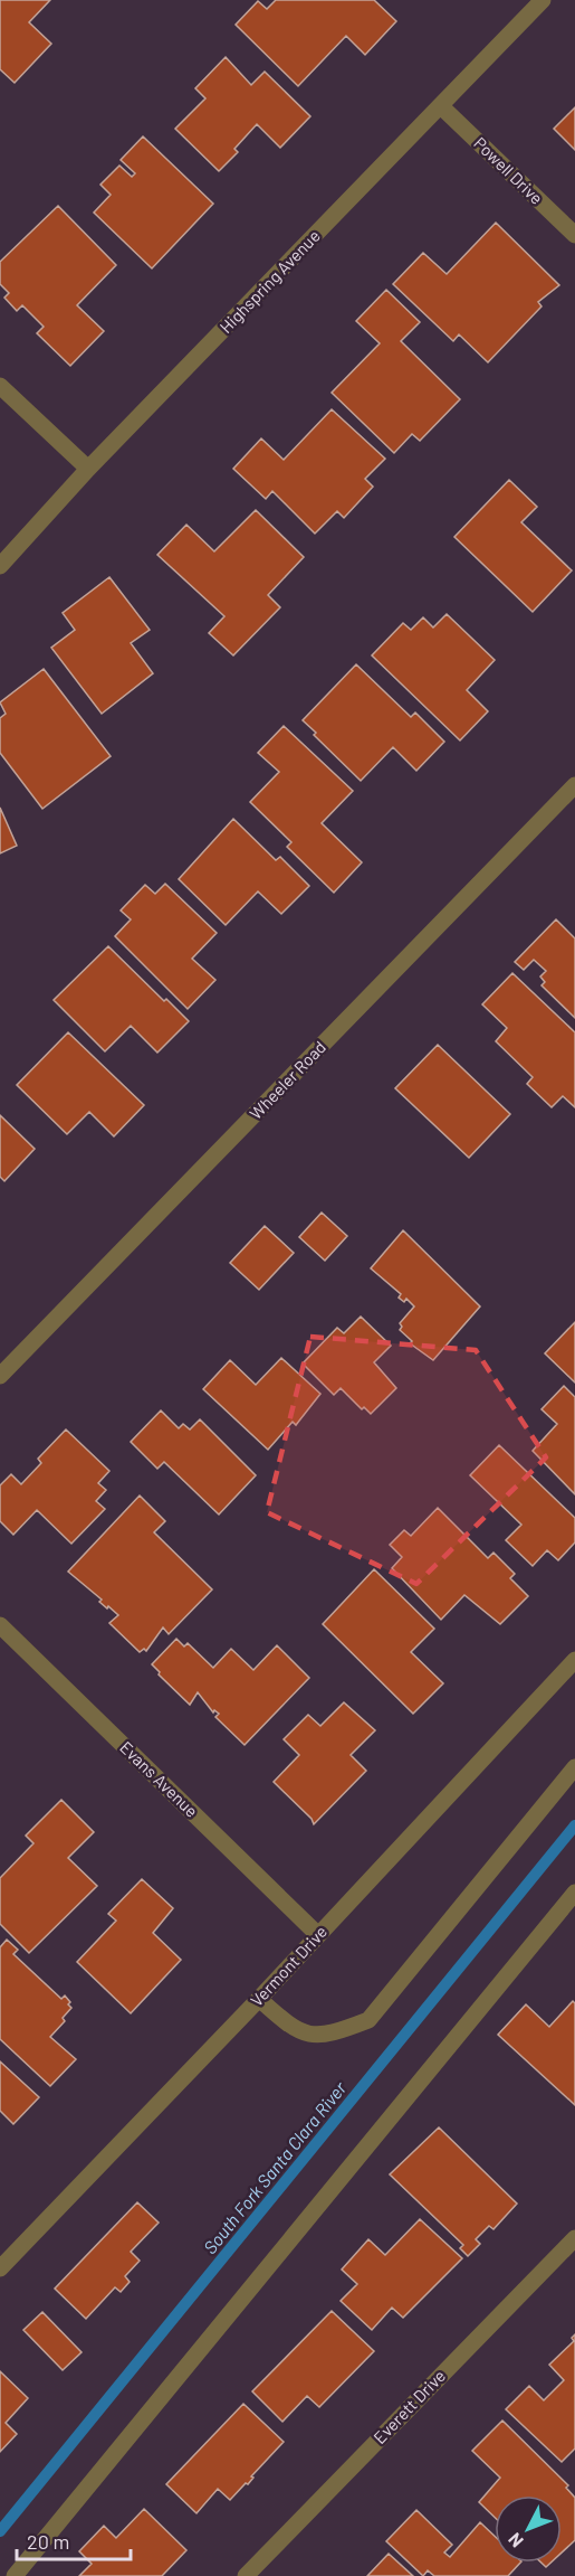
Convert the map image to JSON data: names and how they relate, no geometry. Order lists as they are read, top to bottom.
{
  "streets": {
    "street": [
      "Powell Drive",
      "Highspring Avenue",
      "Wheeler Road",
      "Evans Avenue",
      "Vermont Drive",
      "Everett Drive"
    ]
  },
  "crossings": [
    ["Powell Drive", "Highspring Avenue"],
    ["Evans Avenue", "Vermont Drive"]
  ],
  "water": ["South Fork Santa Clara River"],
  "scale_bar": "20 m",
  "north": "bottom left"
}
